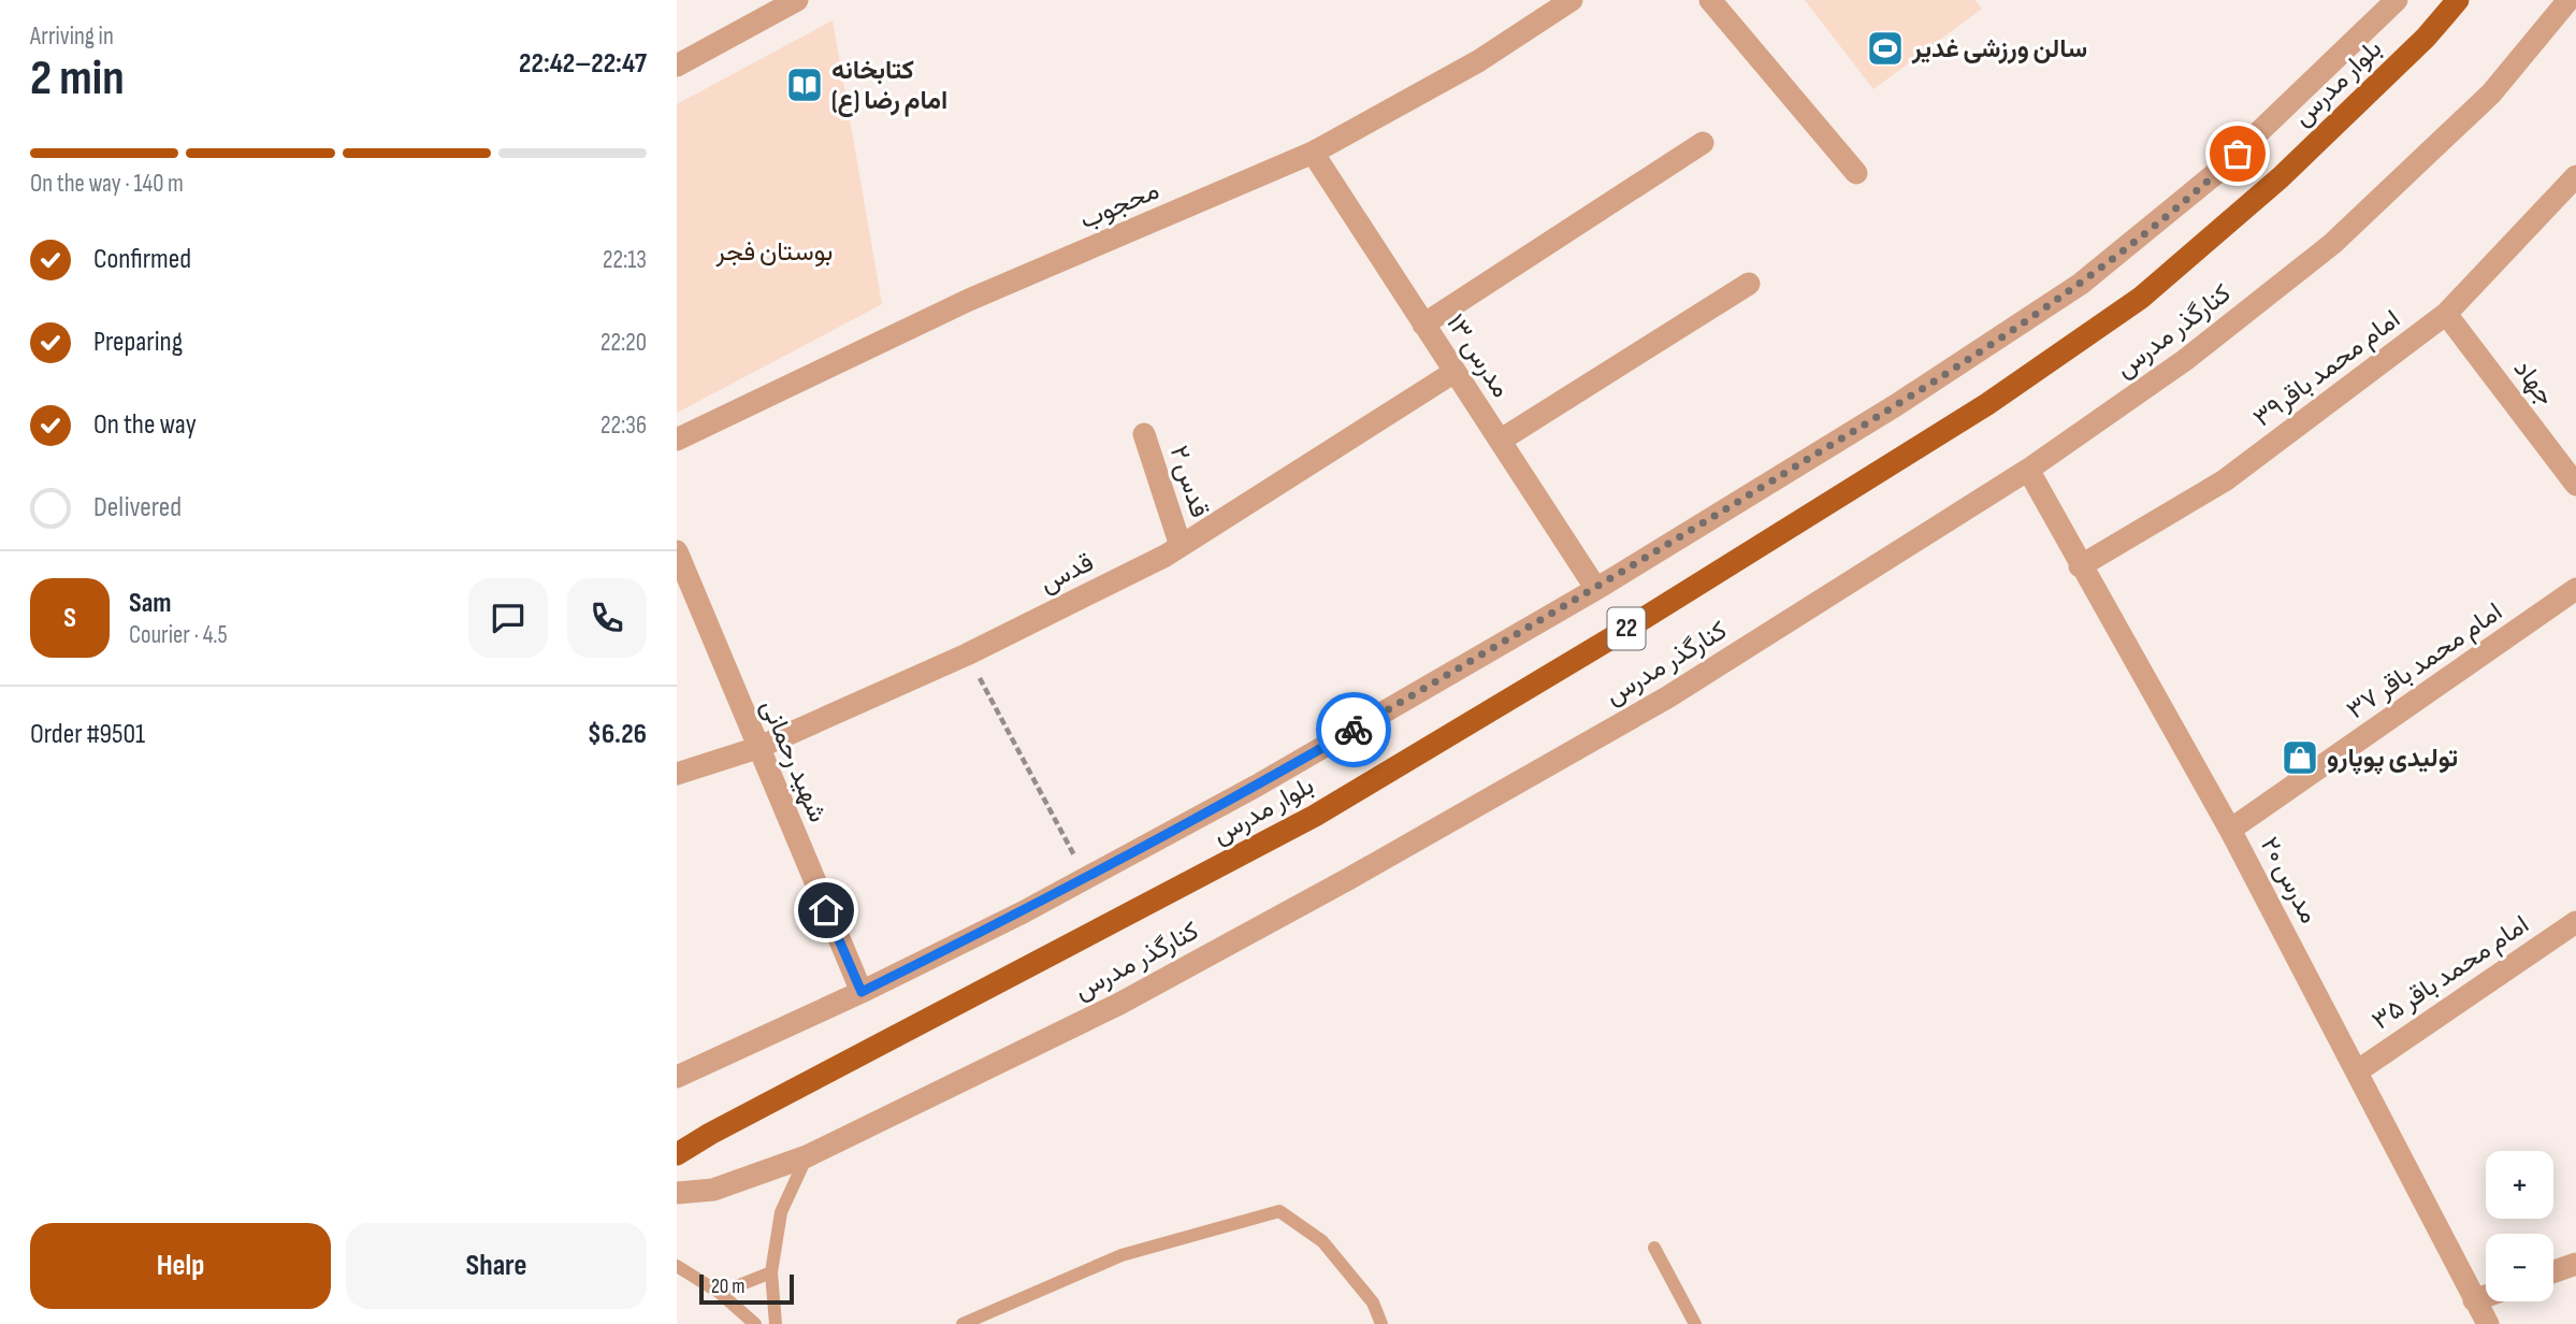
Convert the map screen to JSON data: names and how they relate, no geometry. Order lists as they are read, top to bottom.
{
  "streets": {
    "main road": ["بلوار مدرس", "22"],
    "street": [
      "محجوب",
      "کنارگذر مدرس",
      "مدرس ۱۳",
      "امام محمد باقر۳۹",
      "جهاد",
      "قدس ۲",
      "قدس",
      "امام محمد باقر ۳۷",
      "شهید رحمانی",
      "مدرس ۲۰",
      "۳۵ امام محمد باقر"
    ]
  },
  "crossings": [
    ["محجوب", "مدرس ۱۳"],
    ["کنارگذر مدرس", "مدرس ۲۰"],
    ["مدرس ۱۳", "قدس"],
    ["امام محمد باقر۳۹", "جهاد"],
    ["امام محمد باقر۳۹", "مدرس ۲۰"],
    ["قدس ۲", "قدس"],
    ["قدس", "شهید رحمانی"],
    ["امام محمد باقر ۳۷", "مدرس ۲۰"],
    ["مدرس ۲۰", "۳۵ امام محمد باقر"]
  ],
  "parks": ["بوستان فجر"],
  "places": {
    "sports": ["سالن ورزشی غدیر"],
    "library": ["کتابخانه امام رضا (ع)"],
    "shop": ["تولیدی پوپارو"]
  },
  "scale_bar": "20 m",
  "page": {
    "heading": ["2 min", "Arriving in", "22:42–22:47"],
    "panel": [
      "Sam",
      "Courier · 4.5",
      "Order #9501",
      "$6.26"
    ],
    "bar": "On the way · 140 m",
    "list": [
      ["Confirmed", "22:13"],
      ["Preparing", "22:20"],
      ["On the way", "22:36"],
      "Delivered"
    ],
    "round": "S",
    "map_buttons": ["+", "−"],
    "buttons": ["Help", "Share"],
    "scale": "20 m"
  }
}
